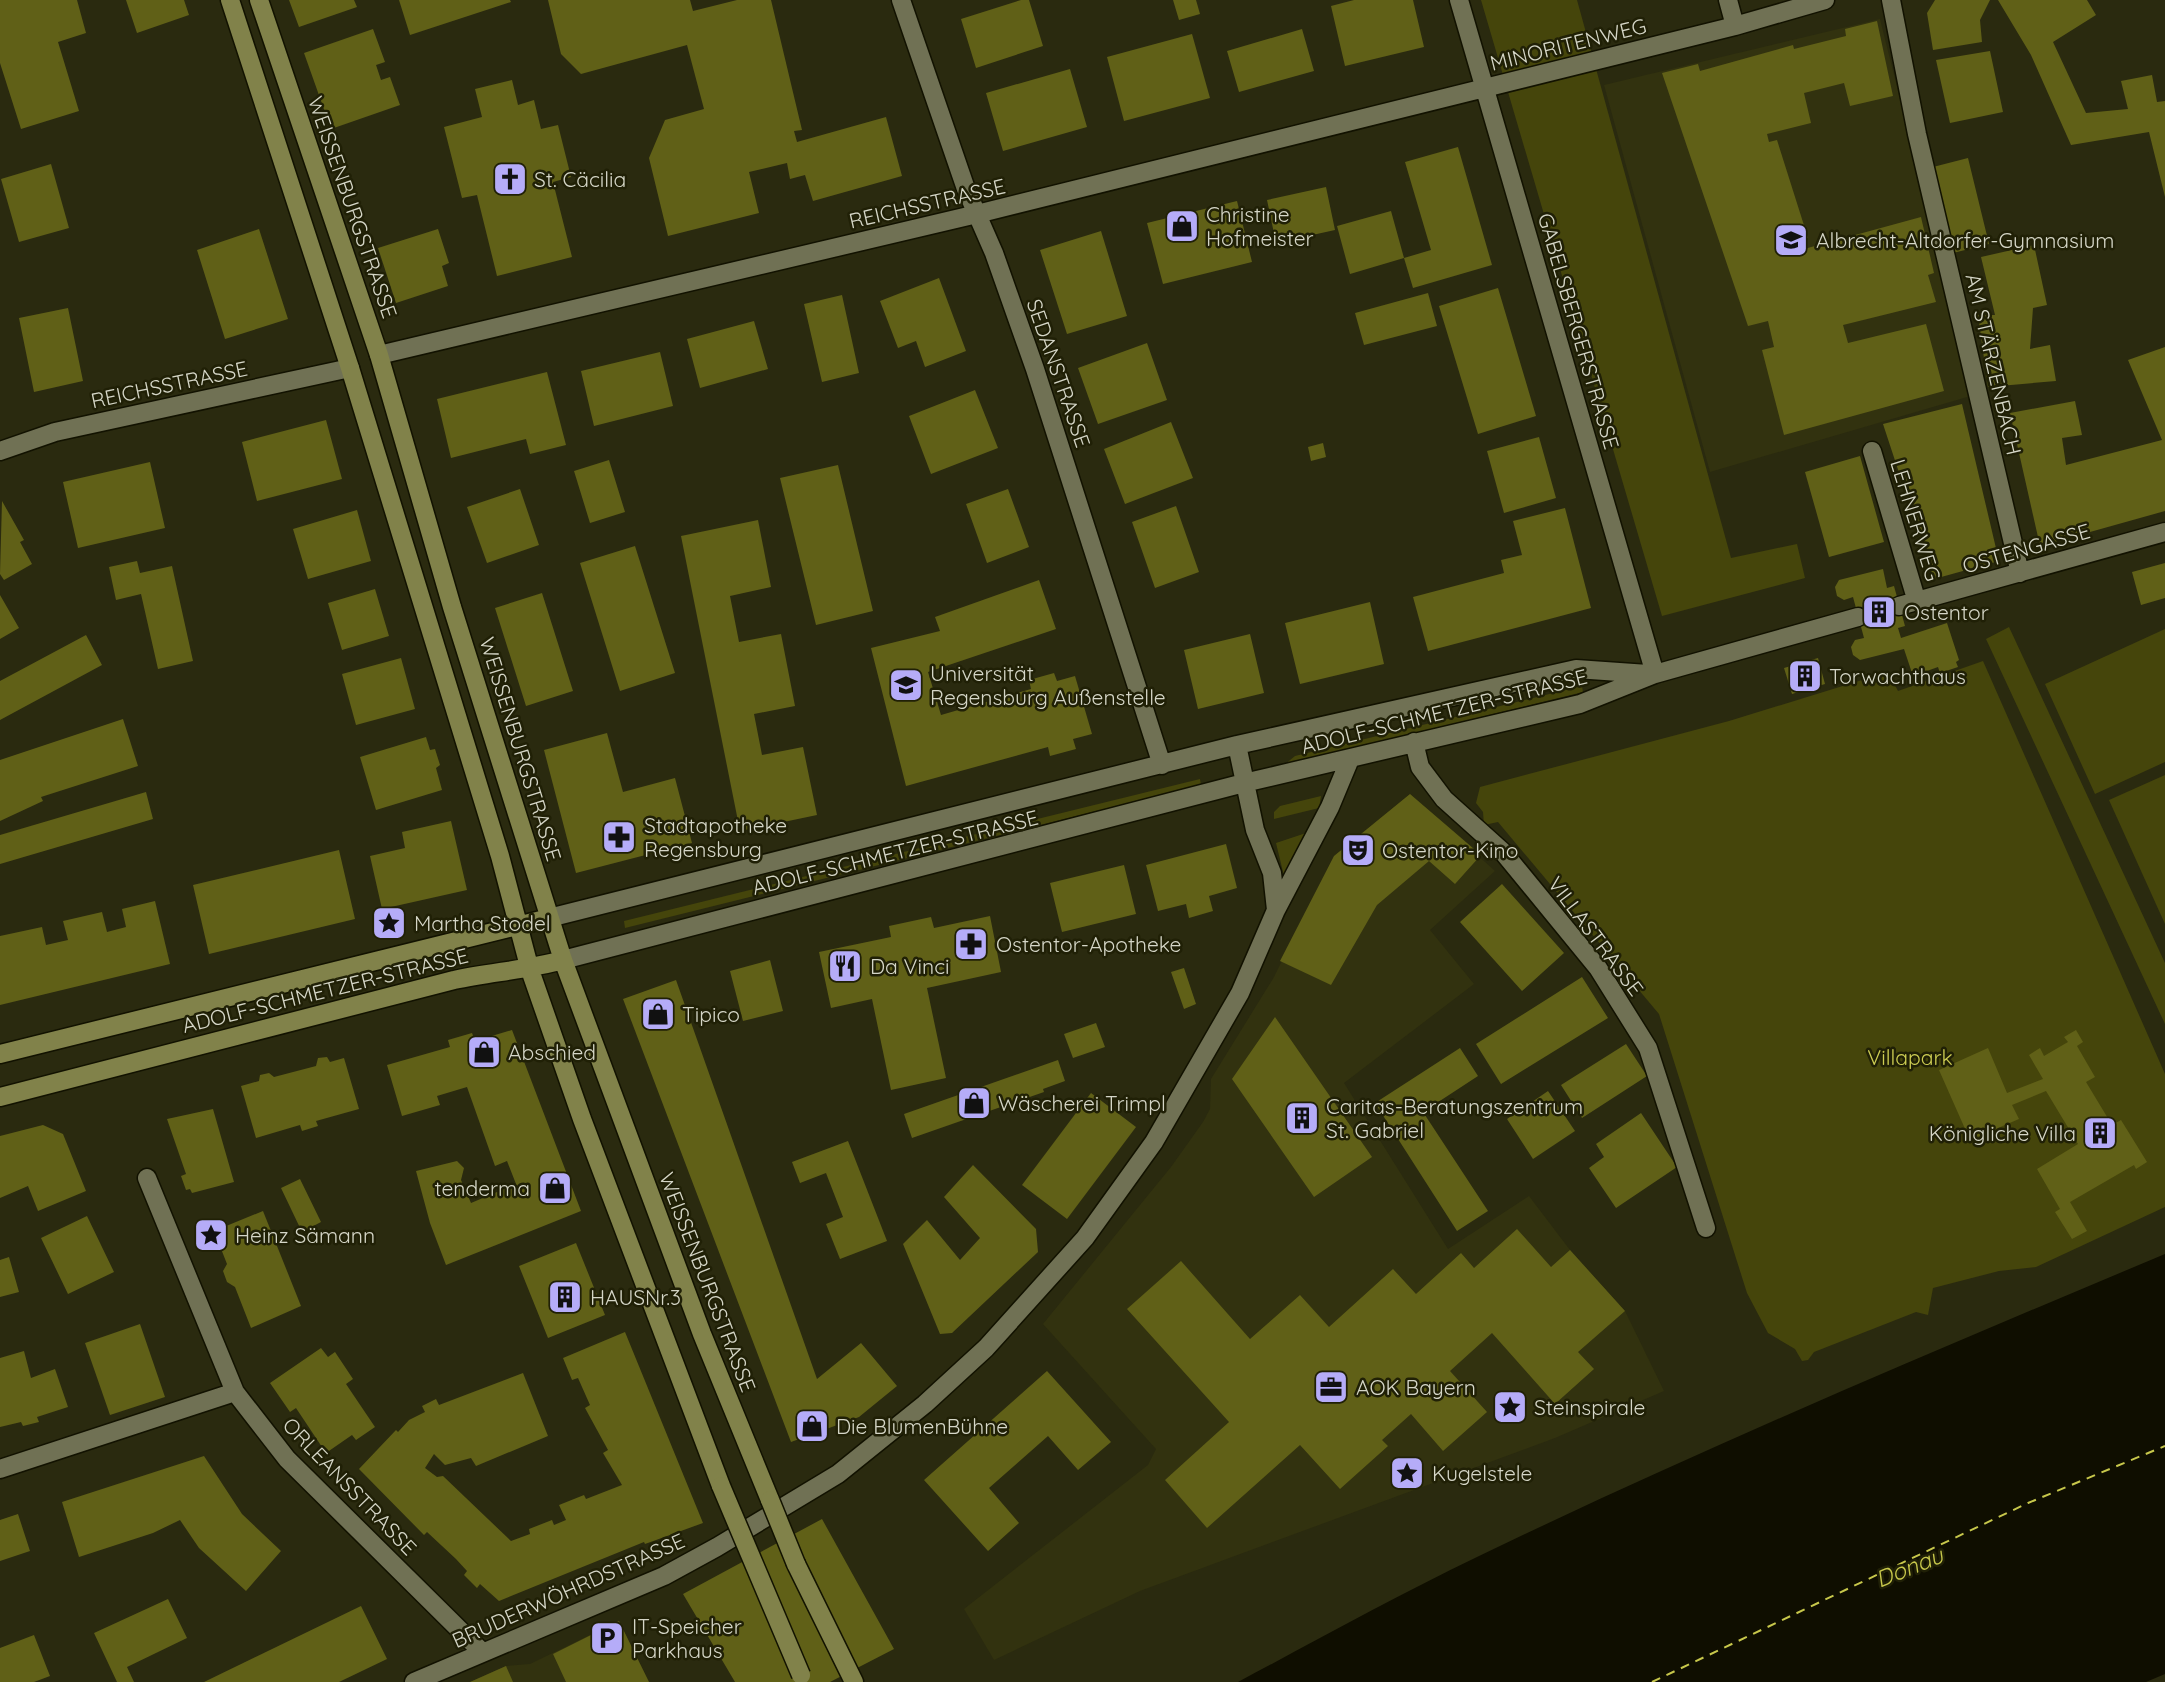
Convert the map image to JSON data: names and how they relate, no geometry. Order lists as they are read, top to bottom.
{
  "streets": {
    "main road": ["WEISSENBURGSTRASSE", "ADOLF-SCHMETZER-STRASSE"],
    "street": [
      "MINORITENWEG",
      "REICHSSTRASSE",
      "GABELSBERGERSTRASSE",
      "AM STÄRZENBACH",
      "SEDANSTRASSE",
      "LEHNERWEG",
      "OSTENGASSE",
      "VILLASTRASSE",
      "ORLEANSSTRASSE",
      "BRUDERWÖHRDSTRASSE"
    ]
  },
  "crossings": [
    ["MINORITENWEG", "REICHSSTRASSE"],
    ["MINORITENWEG", "GABELSBERGERSTRASSE"],
    ["REICHSSTRASSE", "WEISSENBURGSTRASSE"],
    ["REICHSSTRASSE", "GABELSBERGERSTRASSE"],
    ["REICHSSTRASSE", "SEDANSTRASSE"],
    ["WEISSENBURGSTRASSE", "ADOLF-SCHMETZER-STRASSE"],
    ["GABELSBERGERSTRASSE", "ADOLF-SCHMETZER-STRASSE"],
    ["AM STÄRZENBACH", "OSTENGASSE"],
    ["SEDANSTRASSE", "ADOLF-SCHMETZER-STRASSE"],
    ["LEHNERWEG", "OSTENGASSE"],
    ["ADOLF-SCHMETZER-STRASSE", "VILLASTRASSE"],
    ["ADOLF-SCHMETZER-STRASSE", "BRUDERWÖHRDSTRASSE"],
    ["ORLEANSSTRASSE", "BRUDERWÖHRDSTRASSE"]
  ],
  "water": ["Donau"],
  "parks": ["Villapark"],
  "places": {
    "church": ["St. Cäcilia"],
    "shop": [
      "Christine Hofmeister",
      "Tipico",
      "Abschied",
      "Wäscherei Trimpl",
      "tenderma",
      "Die BlumenBühne"
    ],
    "school or university": ["Albrecht-Altdorfer-Gymnasium", "Universität Regensburg Außenstelle"],
    "building": [
      "Ostentor",
      "Torwachthaus",
      "Caritas-Beratungszentrum St. Gabriel",
      "Königliche Villa",
      "HAUSNr.3"
    ],
    "pharmacy": ["Stadtapotheke Regensburg", "Ostentor-Apotheke"],
    "theatre": ["Ostentor-Kino"],
    "place": [
      "Martha Stodel",
      "Heinz Sämann",
      "Steinspirale",
      "Kugelstele"
    ],
    "restaurant": ["Da Vinci"],
    "office": ["AOK Bayern"],
    "parking": ["IT-Speicher Parkhaus"]
  }
}
